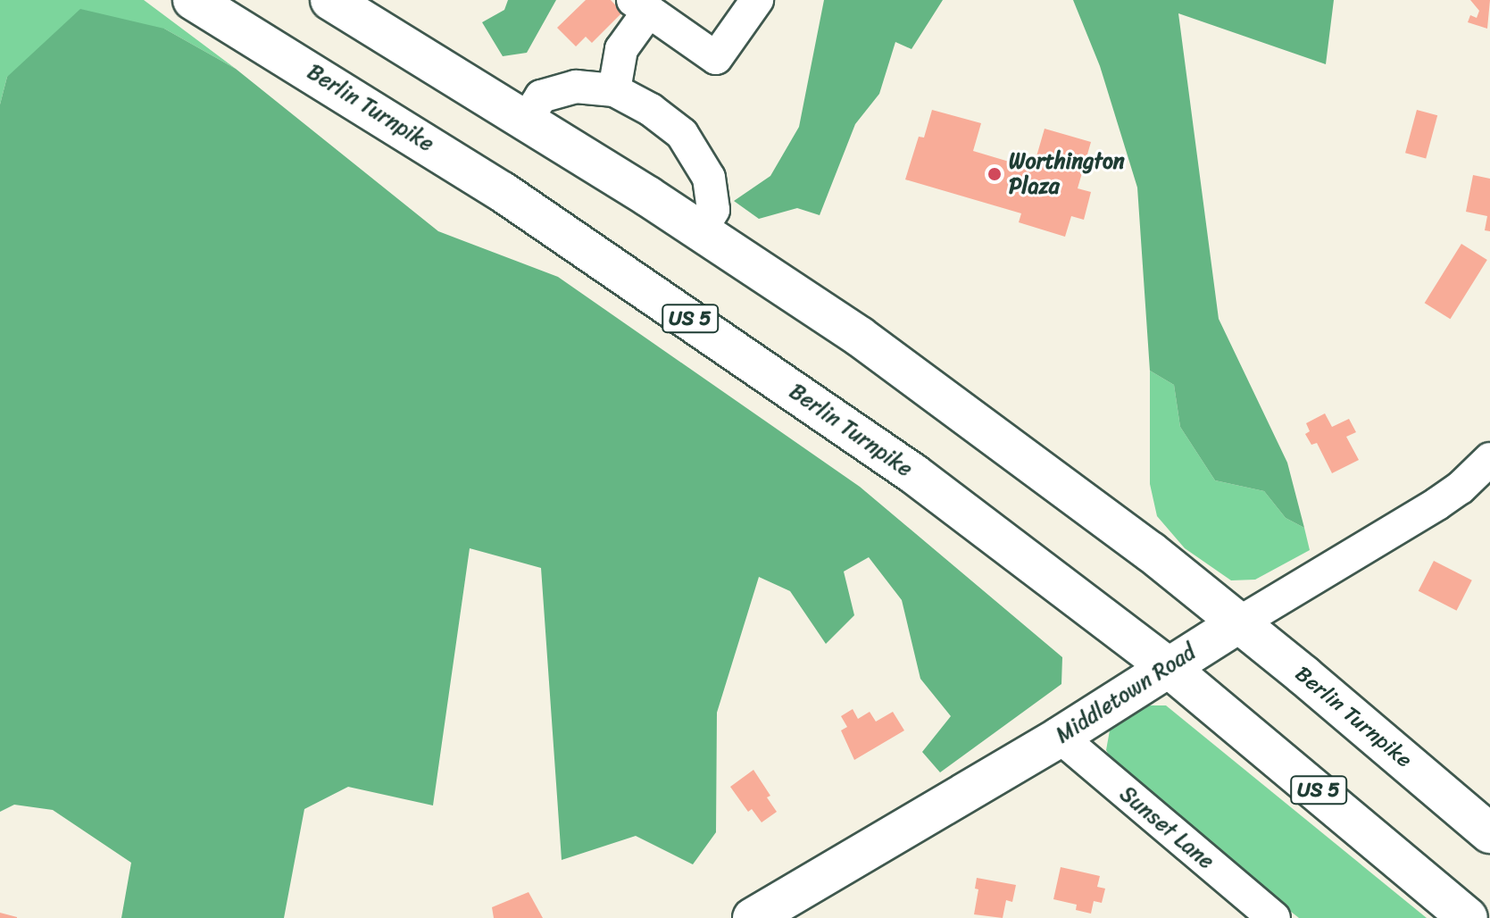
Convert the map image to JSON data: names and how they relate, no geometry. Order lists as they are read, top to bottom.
{
  "streets": {
    "main road": ["Berlin Turnpike", "US 5", "Middletown Road"],
    "street": ["Sunset Lane"]
  },
  "crossings": [
    ["Berlin Turnpike", "Middletown Road"],
    ["Middletown Road", "Sunset Lane"]
  ],
  "places": ["Worthington Plaza"]
}
